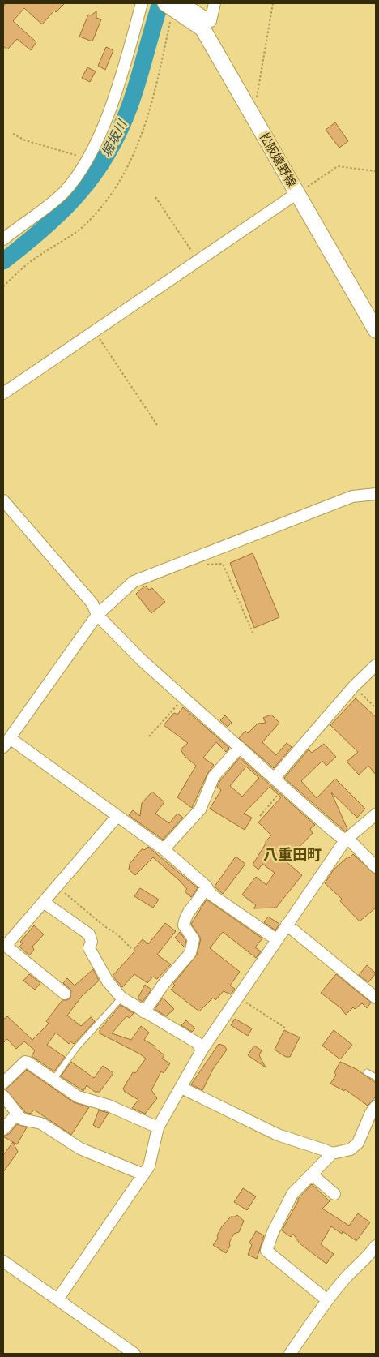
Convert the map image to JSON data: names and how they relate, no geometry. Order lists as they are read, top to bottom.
{
  "streets": {
    "main road": ["松阪嬉野線"]
  },
  "districts": ["八重田町"],
  "water": ["堀坂川"]
}
